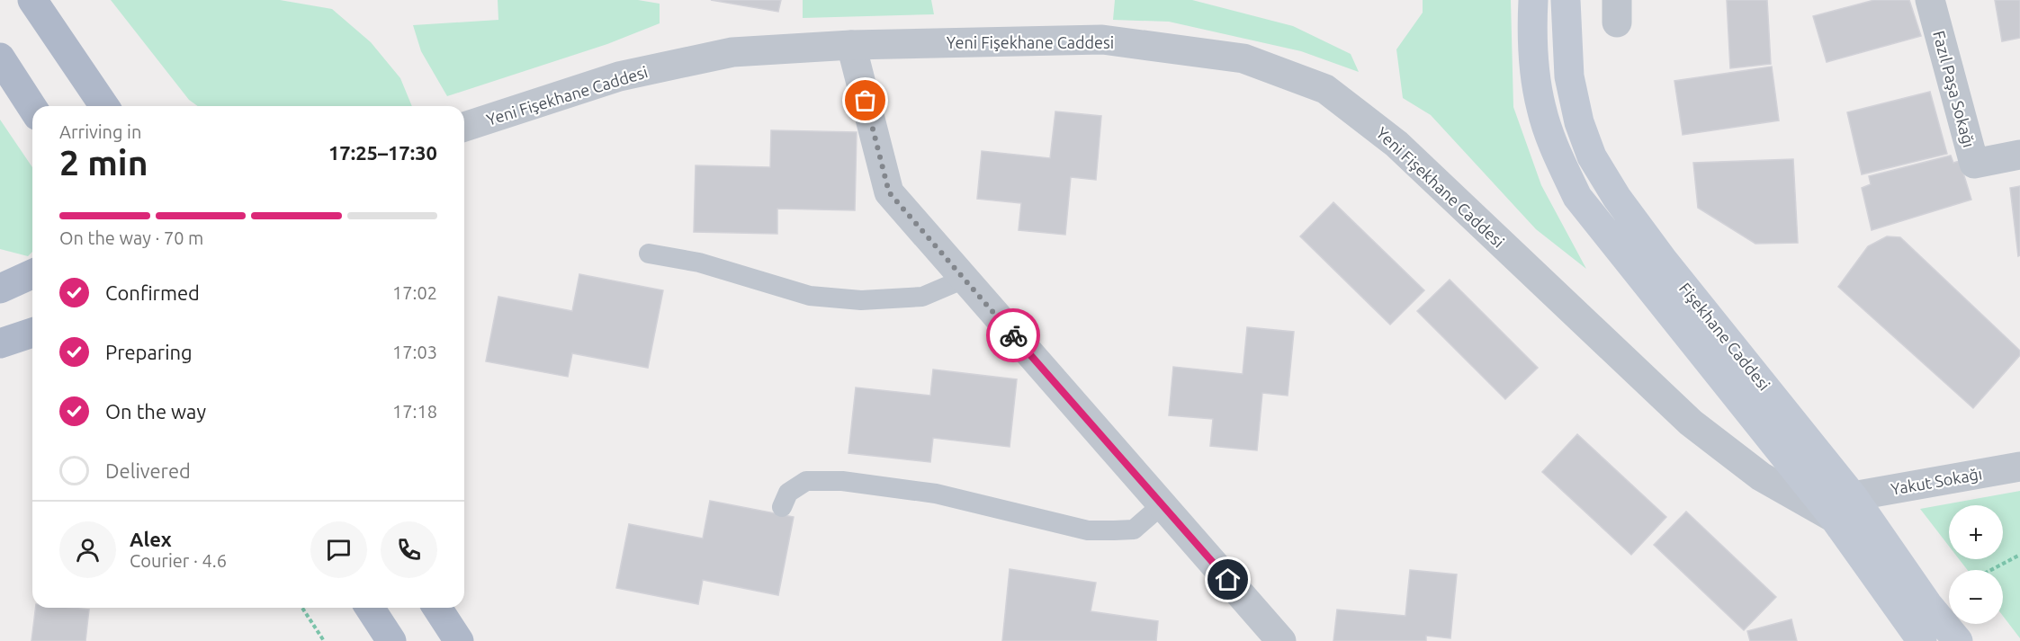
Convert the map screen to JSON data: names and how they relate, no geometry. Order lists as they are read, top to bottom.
{
  "streets": {
    "main road": ["Fişekhane Caddesi"],
    "street": ["Yeni Fişekhane Caddesi", "Fazıl Paşa Sokağı", "Yakut Sokağı"]
  },
  "crossings": [
    ["Yeni Fişekhane Caddesi", "Fişekhane Caddesi"],
    ["Fişekhane Caddesi", "Yakut Sokağı"]
  ],
  "page": {
    "heading": ["2 min", "Arriving in", "17:25–17:30"],
    "panel": ["Alex", "Courier · 4.6"],
    "bar": "On the way · 70 m",
    "list": [
      ["Confirmed", "17:02"],
      ["Preparing", "17:03"],
      ["On the way", "17:18"],
      "Delivered"
    ],
    "map_buttons": ["+", "−"]
  }
}
